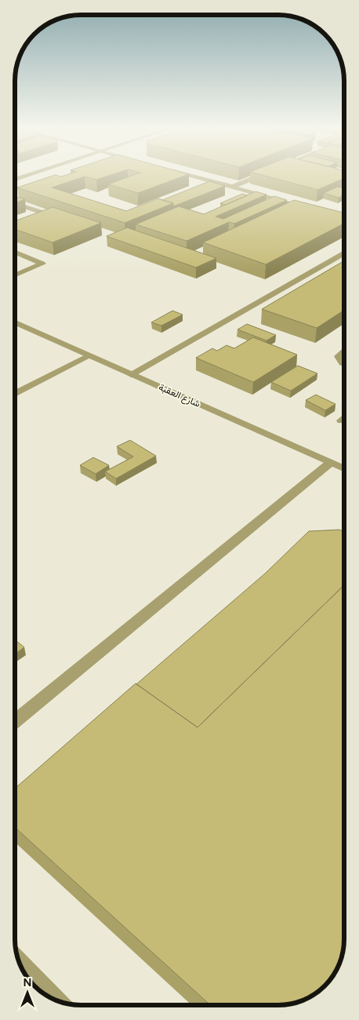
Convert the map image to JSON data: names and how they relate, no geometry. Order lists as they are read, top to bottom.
{
  "streets": {
    "street": ["شارع العقبة"]
  },
  "north": "top"
}
